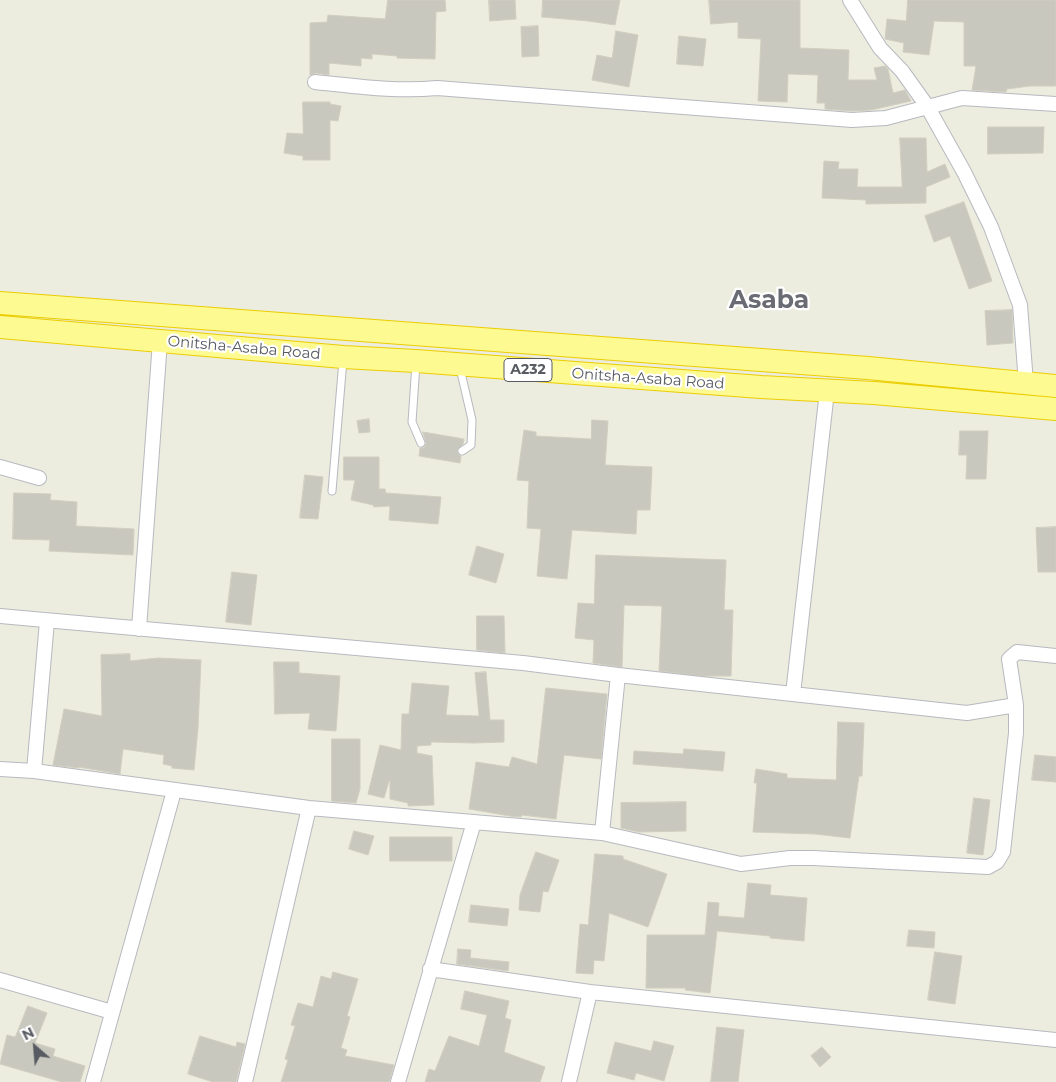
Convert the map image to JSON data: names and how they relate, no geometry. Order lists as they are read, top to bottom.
{
  "streets": {
    "highway": ["Onitsha-Asaba Road", "A232"]
  },
  "districts": ["Asaba"],
  "north": "top left"
}
